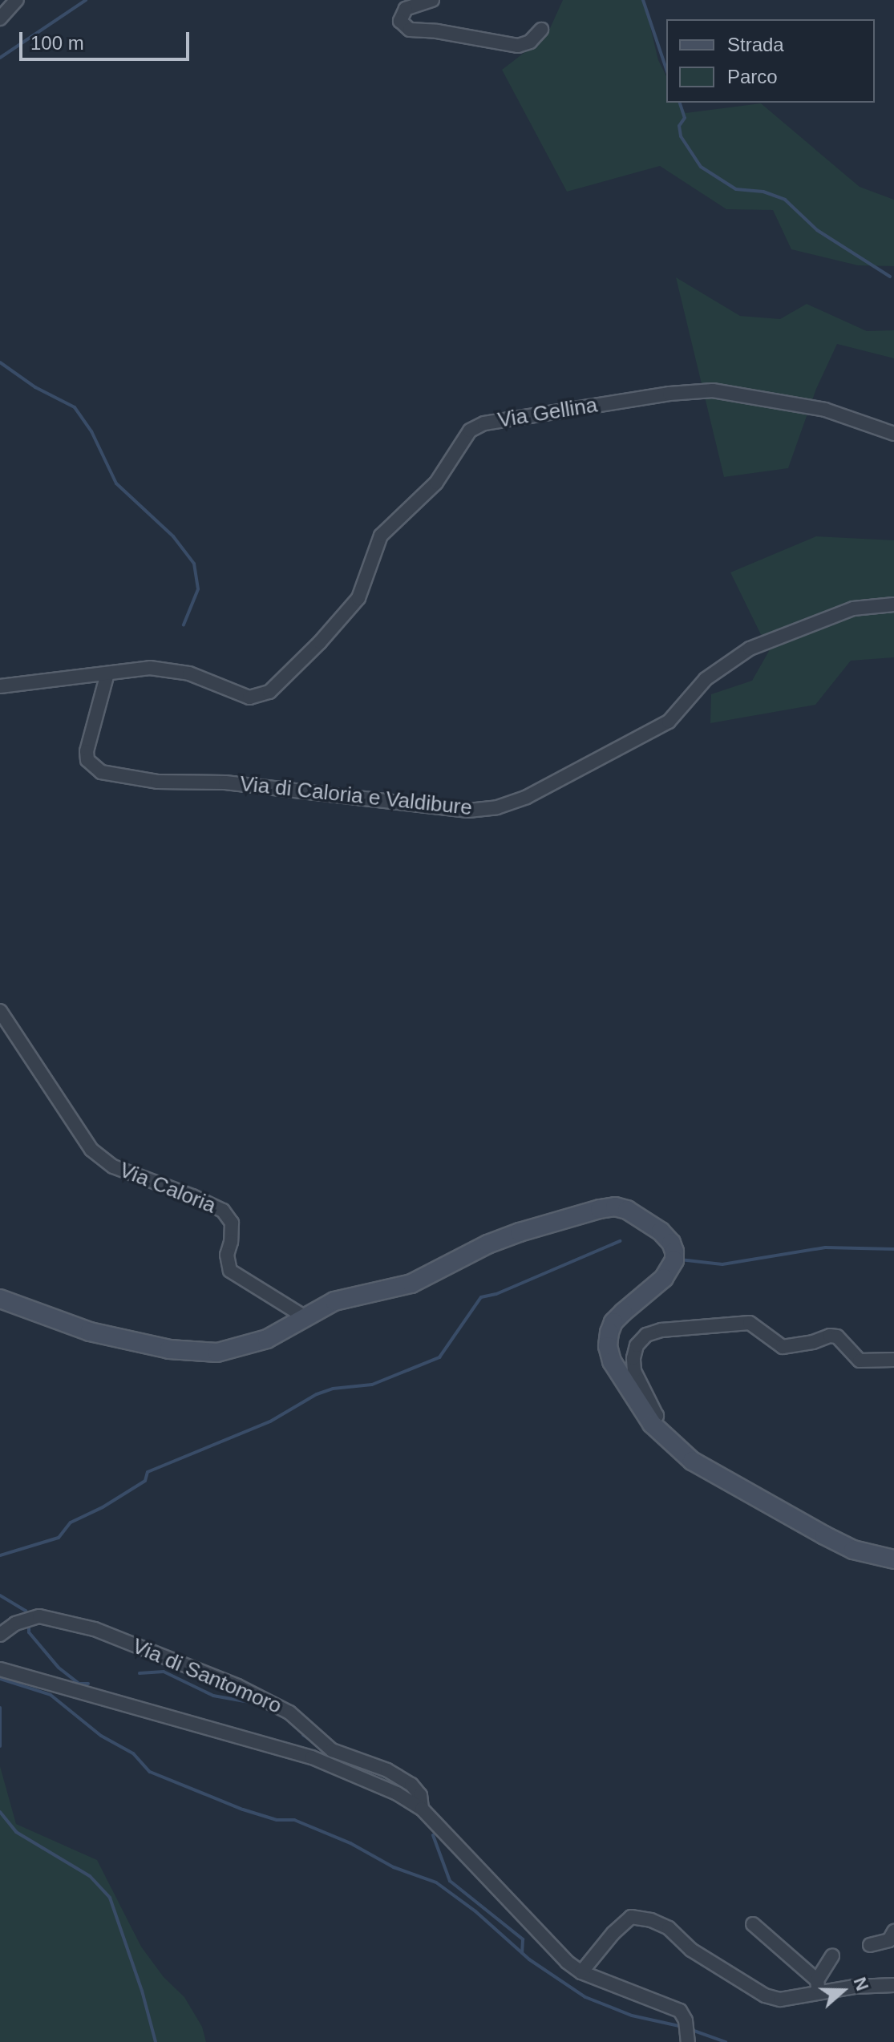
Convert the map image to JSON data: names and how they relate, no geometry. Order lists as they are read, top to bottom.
{
  "streets": {
    "street": [
      "Via Gellina",
      "Via di Caloria e Valdibure",
      "Via Caloria",
      "Via di Santomoro"
    ]
  },
  "crossings": [
    ["Via Gellina", "Via di Caloria e Valdibure"]
  ],
  "legend": ["Strada", "Parco"],
  "scale_bar": "100 m",
  "north": "right"
}
